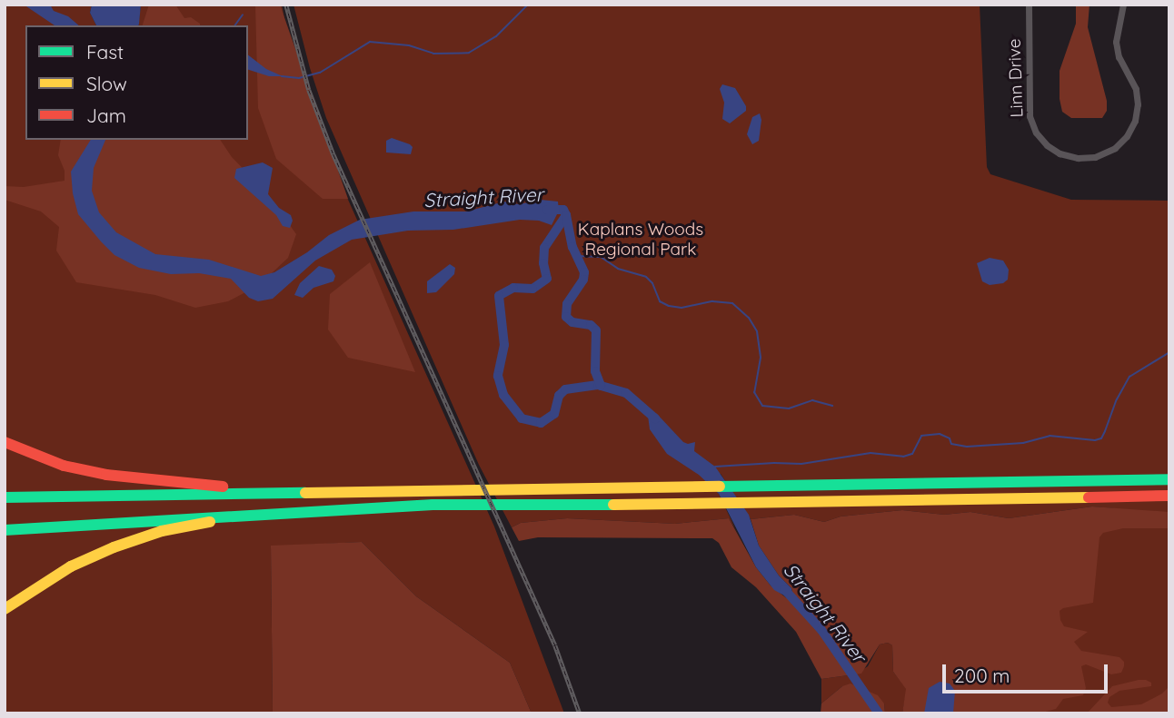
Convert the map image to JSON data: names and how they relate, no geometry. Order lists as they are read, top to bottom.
{
  "streets": {
    "street": ["Linn Drive"]
  },
  "water": ["Straight River"],
  "parks": ["Kaplans Woods Regional Park"],
  "legend": ["Fast", "Slow", "Jam"],
  "scale_bar": "200 m"
}
